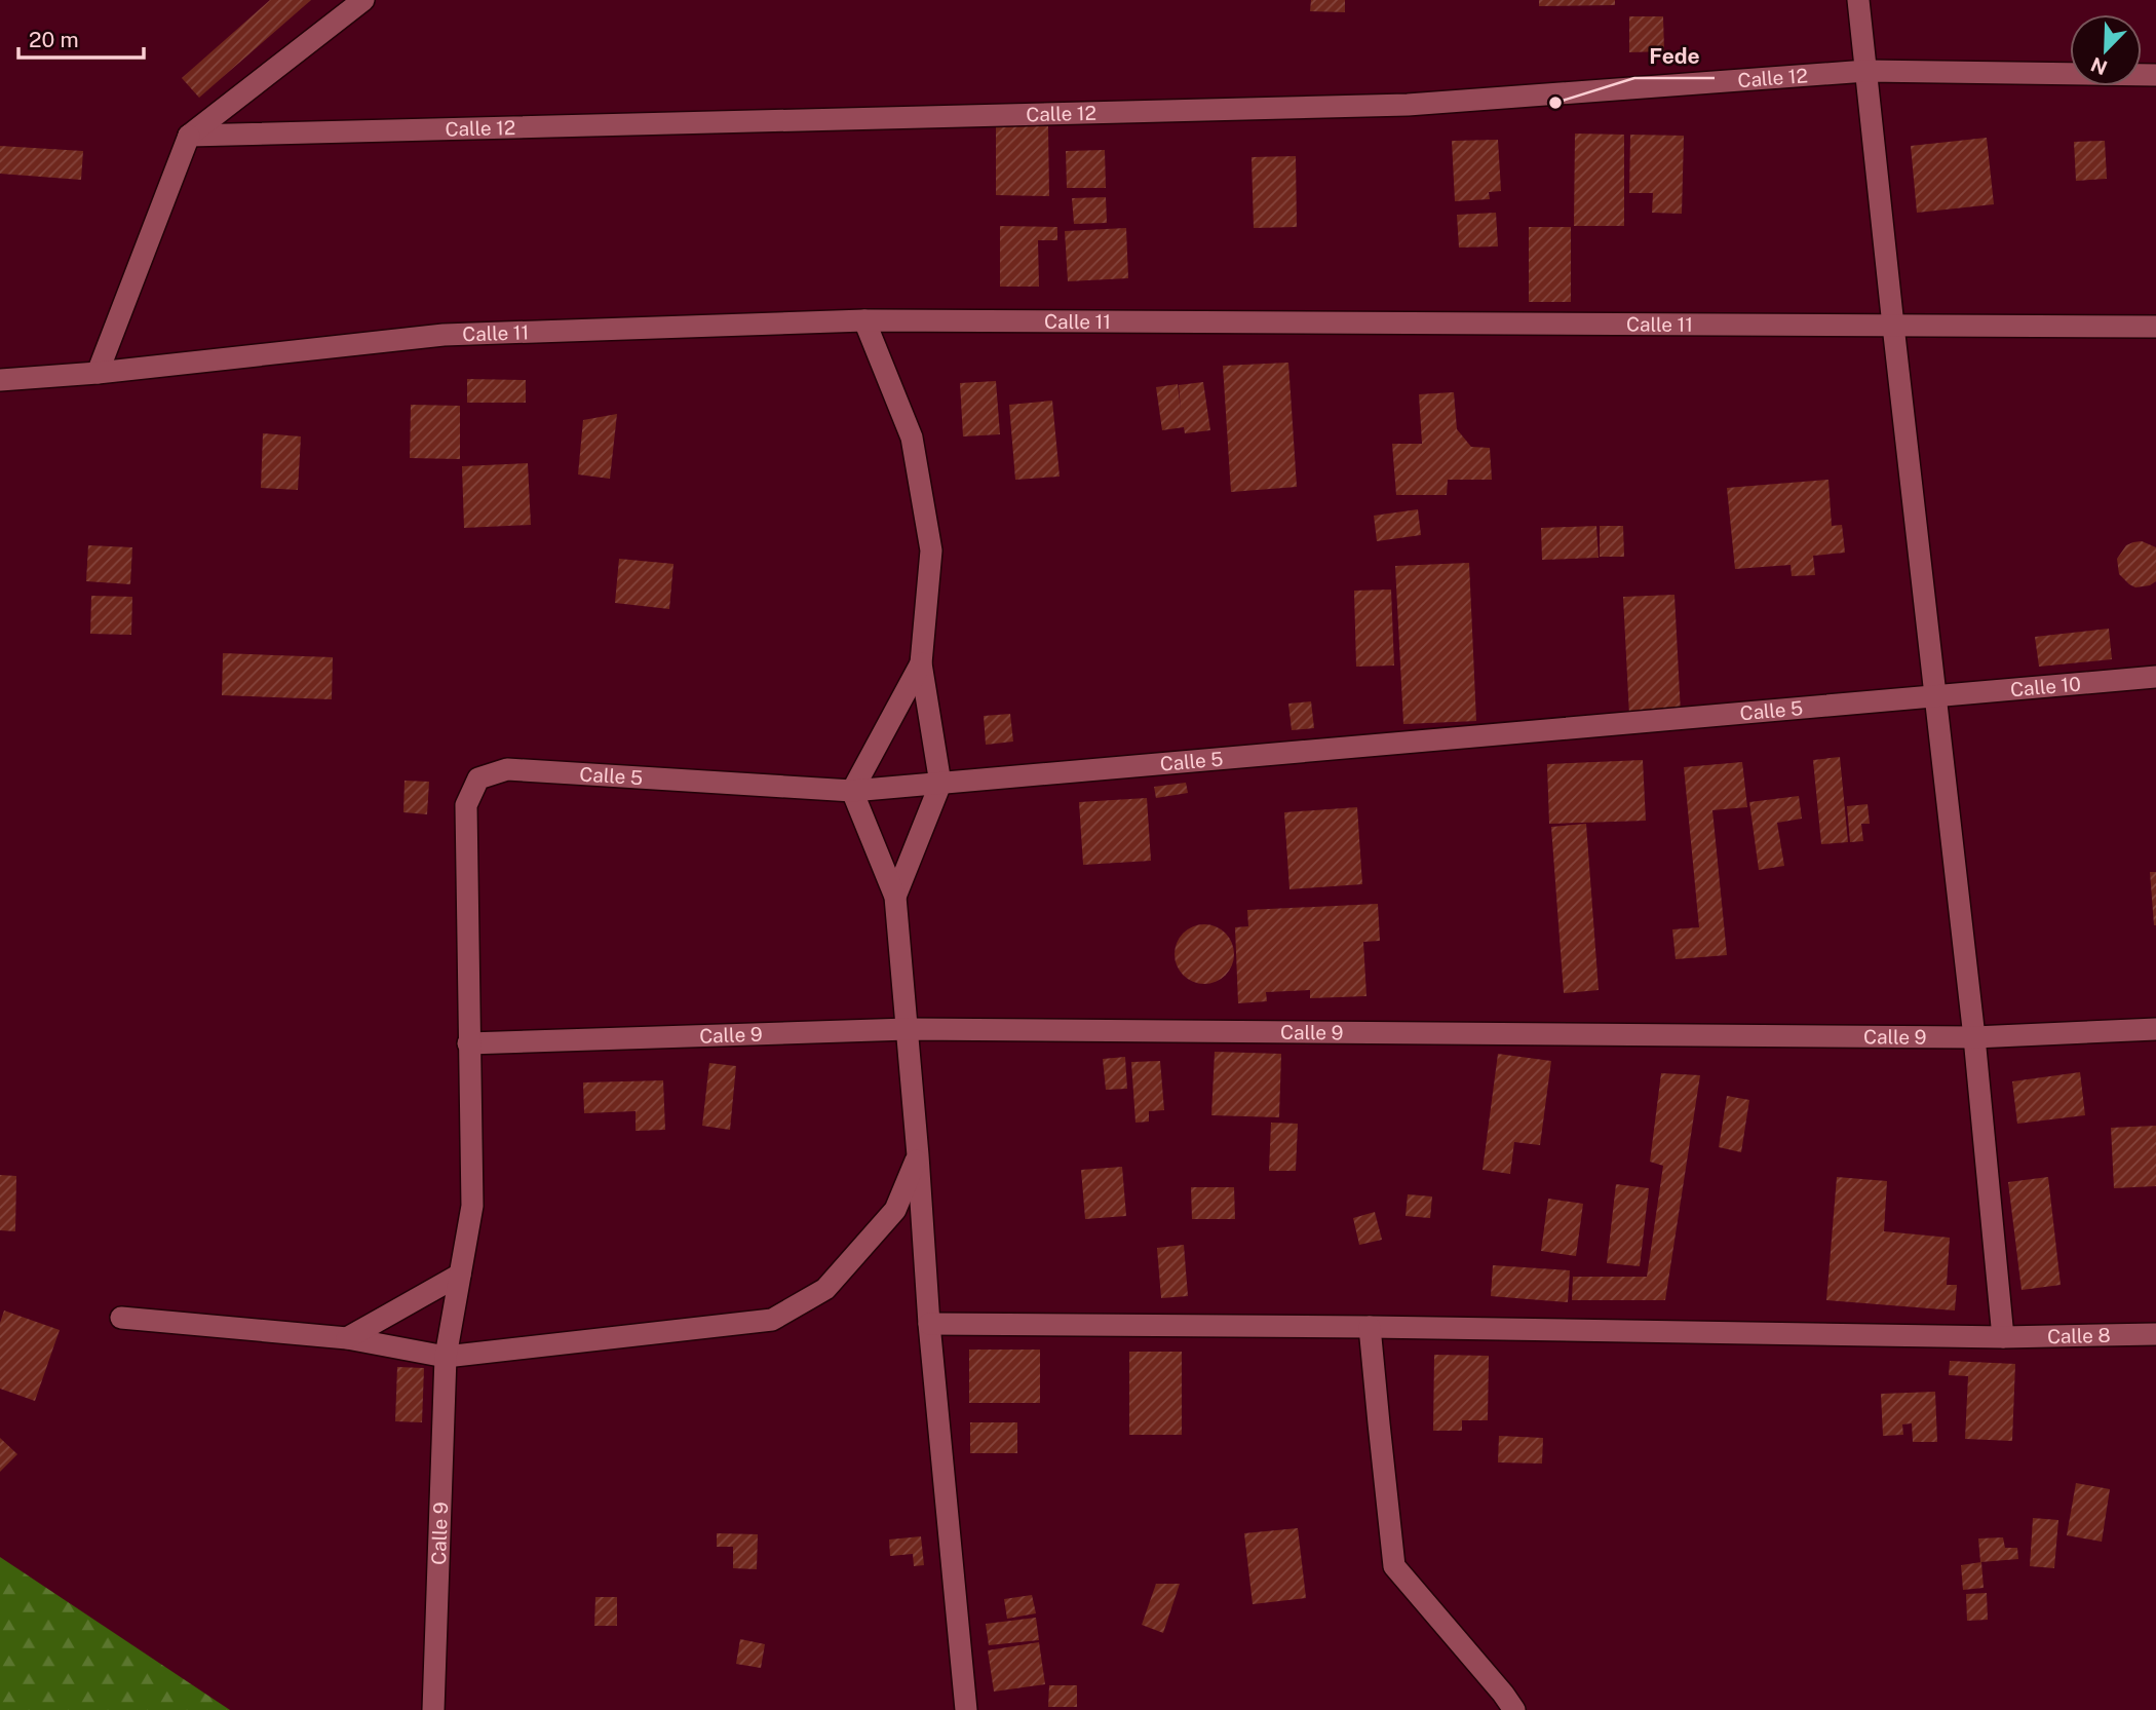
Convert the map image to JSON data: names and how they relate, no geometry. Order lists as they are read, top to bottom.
{
  "streets": {
    "street": [
      "Calle 12",
      "Calle 11",
      "Calle 10",
      "Calle 5",
      "Calle 9",
      "Calle 8"
    ]
  },
  "crossings": [
    ["Calle 10", "Calle 5"],
    ["Calle 5", "Calle 9"]
  ],
  "places": ["Fede"],
  "scale_bar": "20 m",
  "north": "bottom left"
}
